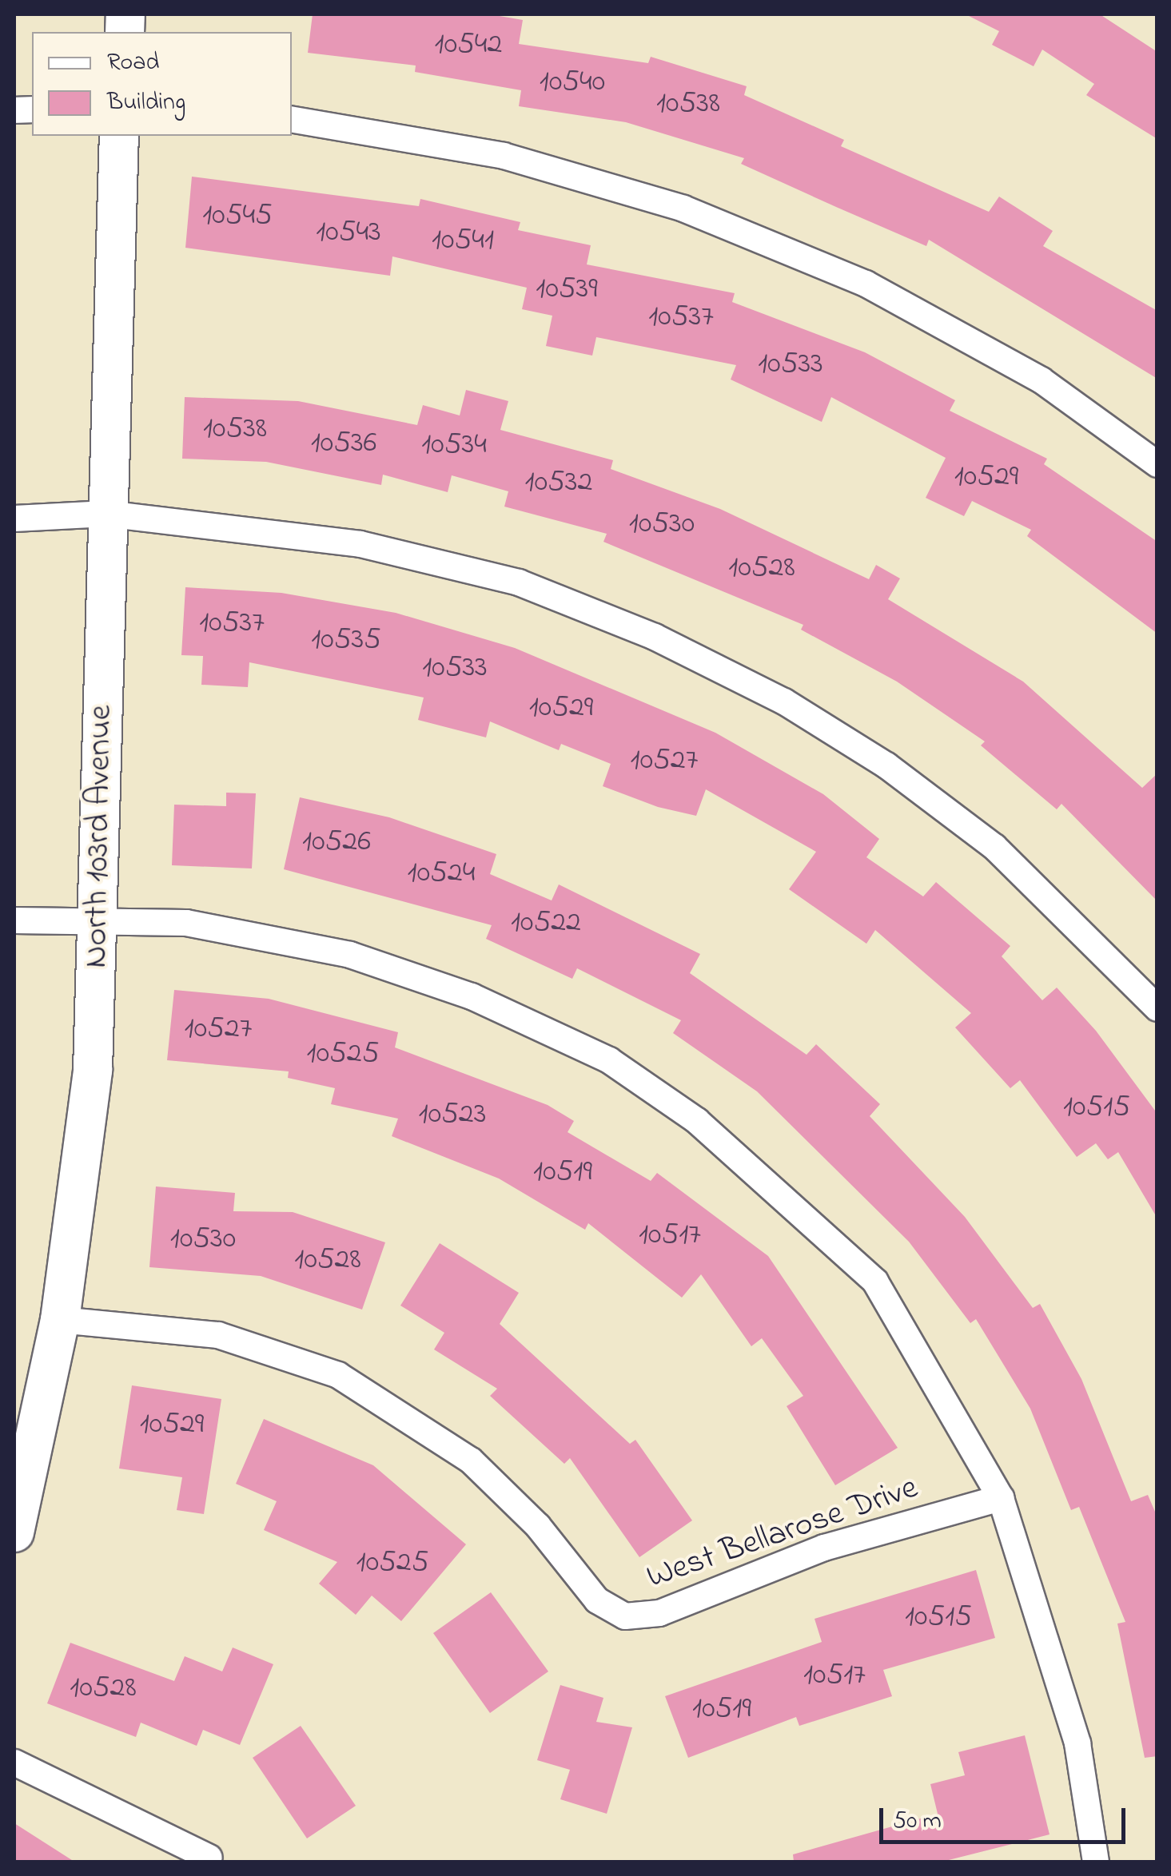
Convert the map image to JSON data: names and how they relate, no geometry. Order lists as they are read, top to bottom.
{
  "streets": {
    "street": ["North 103rd Avenue", "West Bellarose Drive"]
  },
  "crossings": [
    ["North 103rd Avenue", "West Bellarose Drive"]
  ],
  "house_numbers": [
    "10542",
    "10540",
    "10538",
    "10545",
    "10543",
    "10541",
    "10539",
    "10537",
    "10533",
    "10538",
    "10536",
    "10534",
    "10529",
    "10532",
    "10530",
    "10528",
    "10537",
    "10535",
    "10533",
    "10529",
    "10527",
    "10526",
    "10524",
    "10522",
    "10527",
    "10525",
    "10515",
    "10523",
    "10519",
    "10517",
    "10530",
    "10528",
    "10529",
    "10525",
    "10515",
    "10517",
    "10528",
    "10519"
  ],
  "legend": ["Road", "Building"],
  "scale_bar": "50 m"
}
